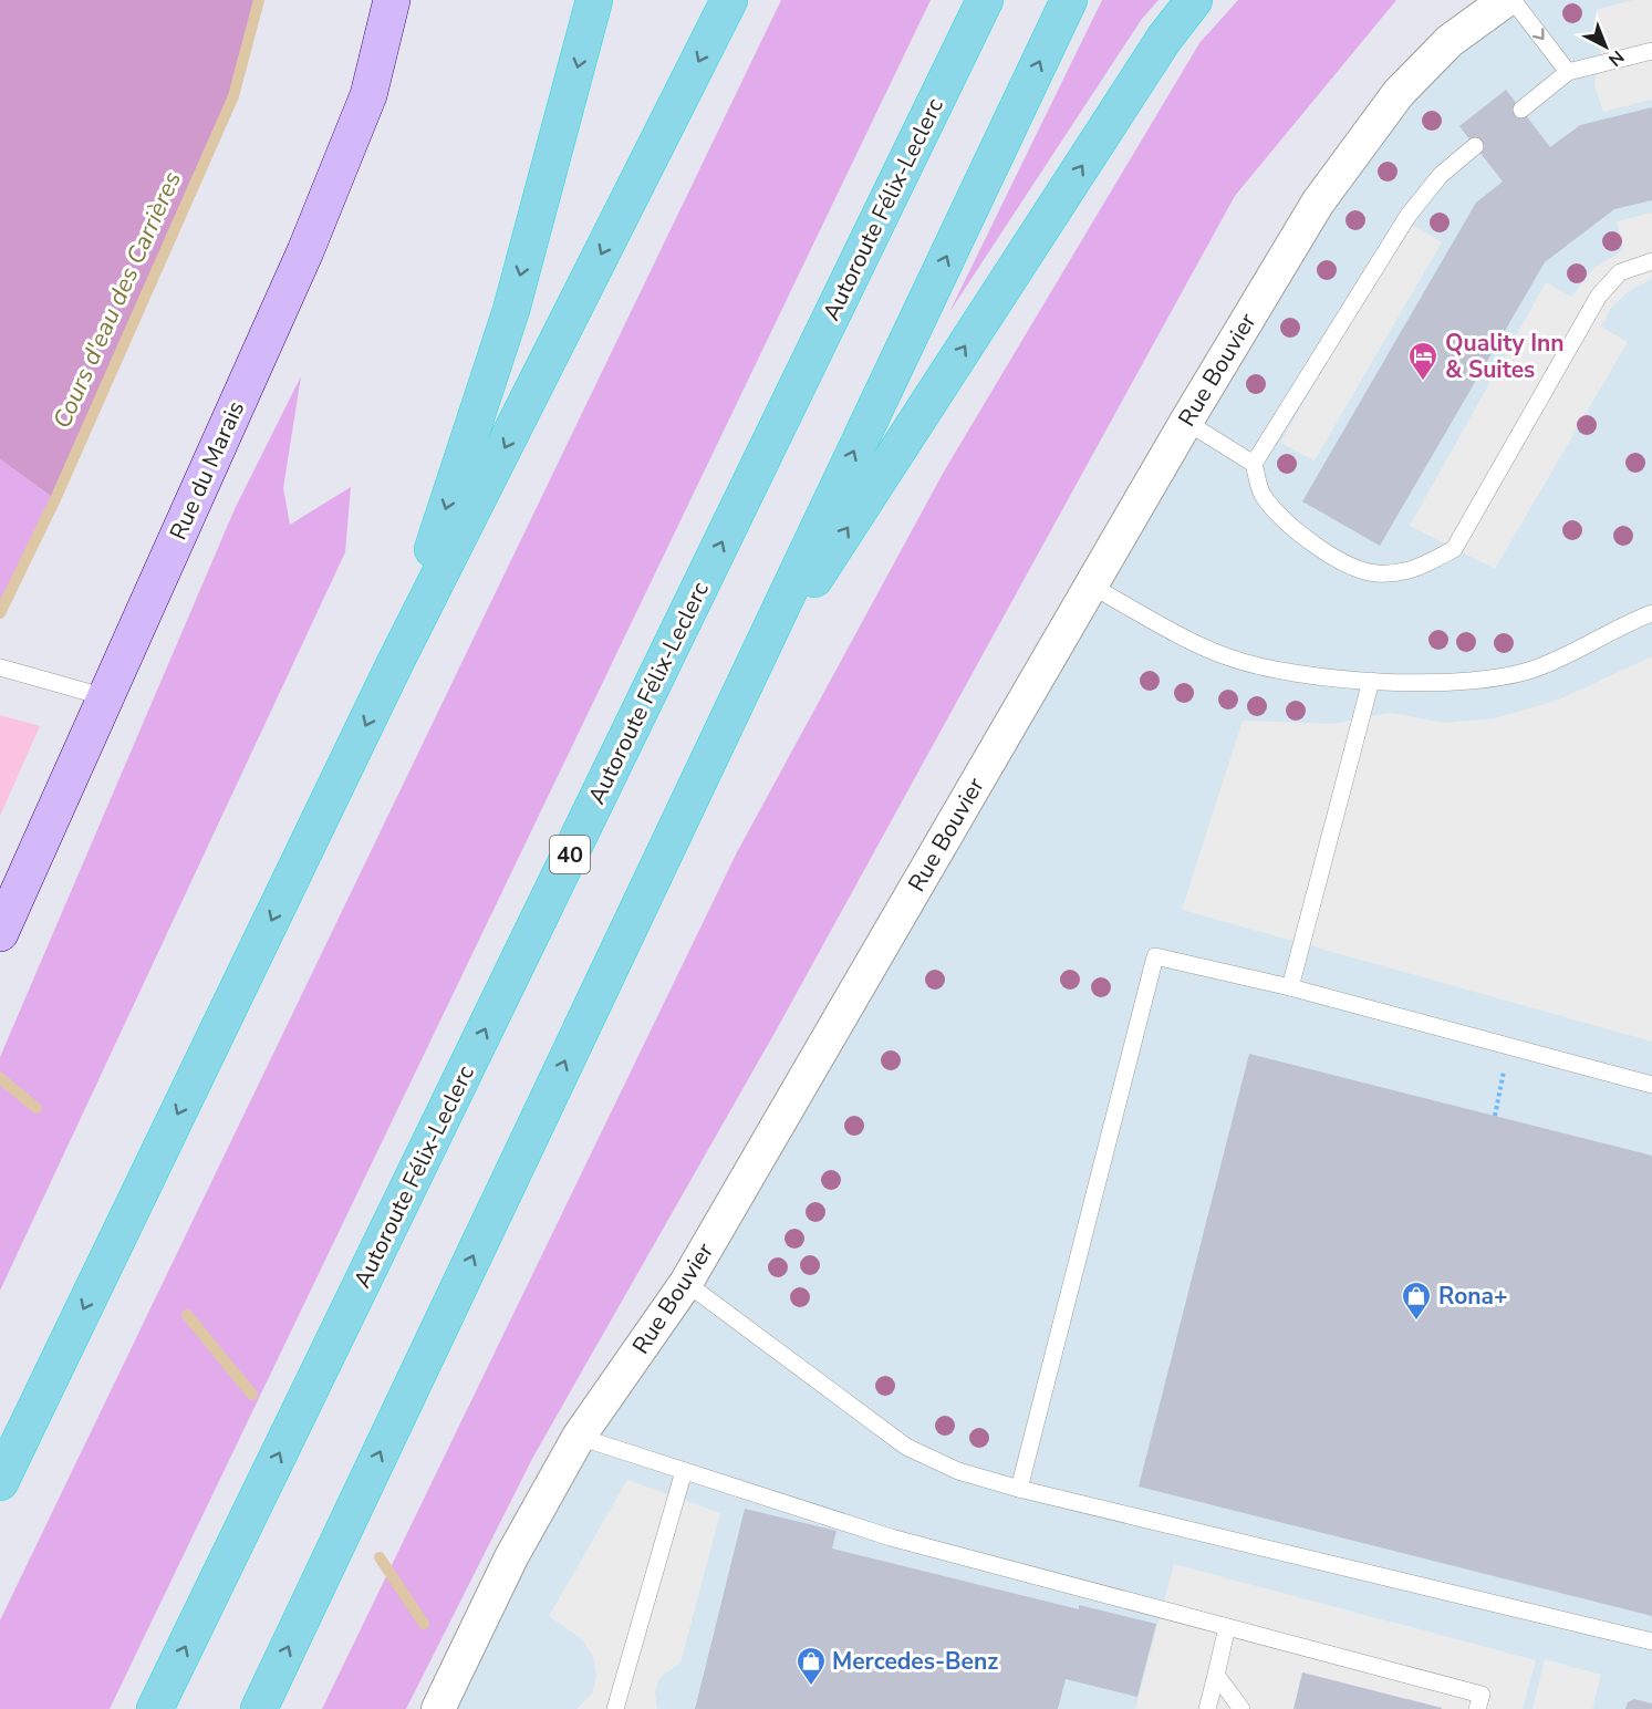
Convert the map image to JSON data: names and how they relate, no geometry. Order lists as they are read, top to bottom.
{
  "streets": {
    "highway": ["Autoroute Félix-Leclerc", "40"],
    "street": ["Rue Bouvier", "Rue du Marais"]
  },
  "water": ["Cours d'eau des Carrières"],
  "places": {
    "hotel": ["Quality Inn & Suites"],
    "shop": ["Rona+", "Mercedes-Benz"]
  },
  "north": "bottom right"
}
